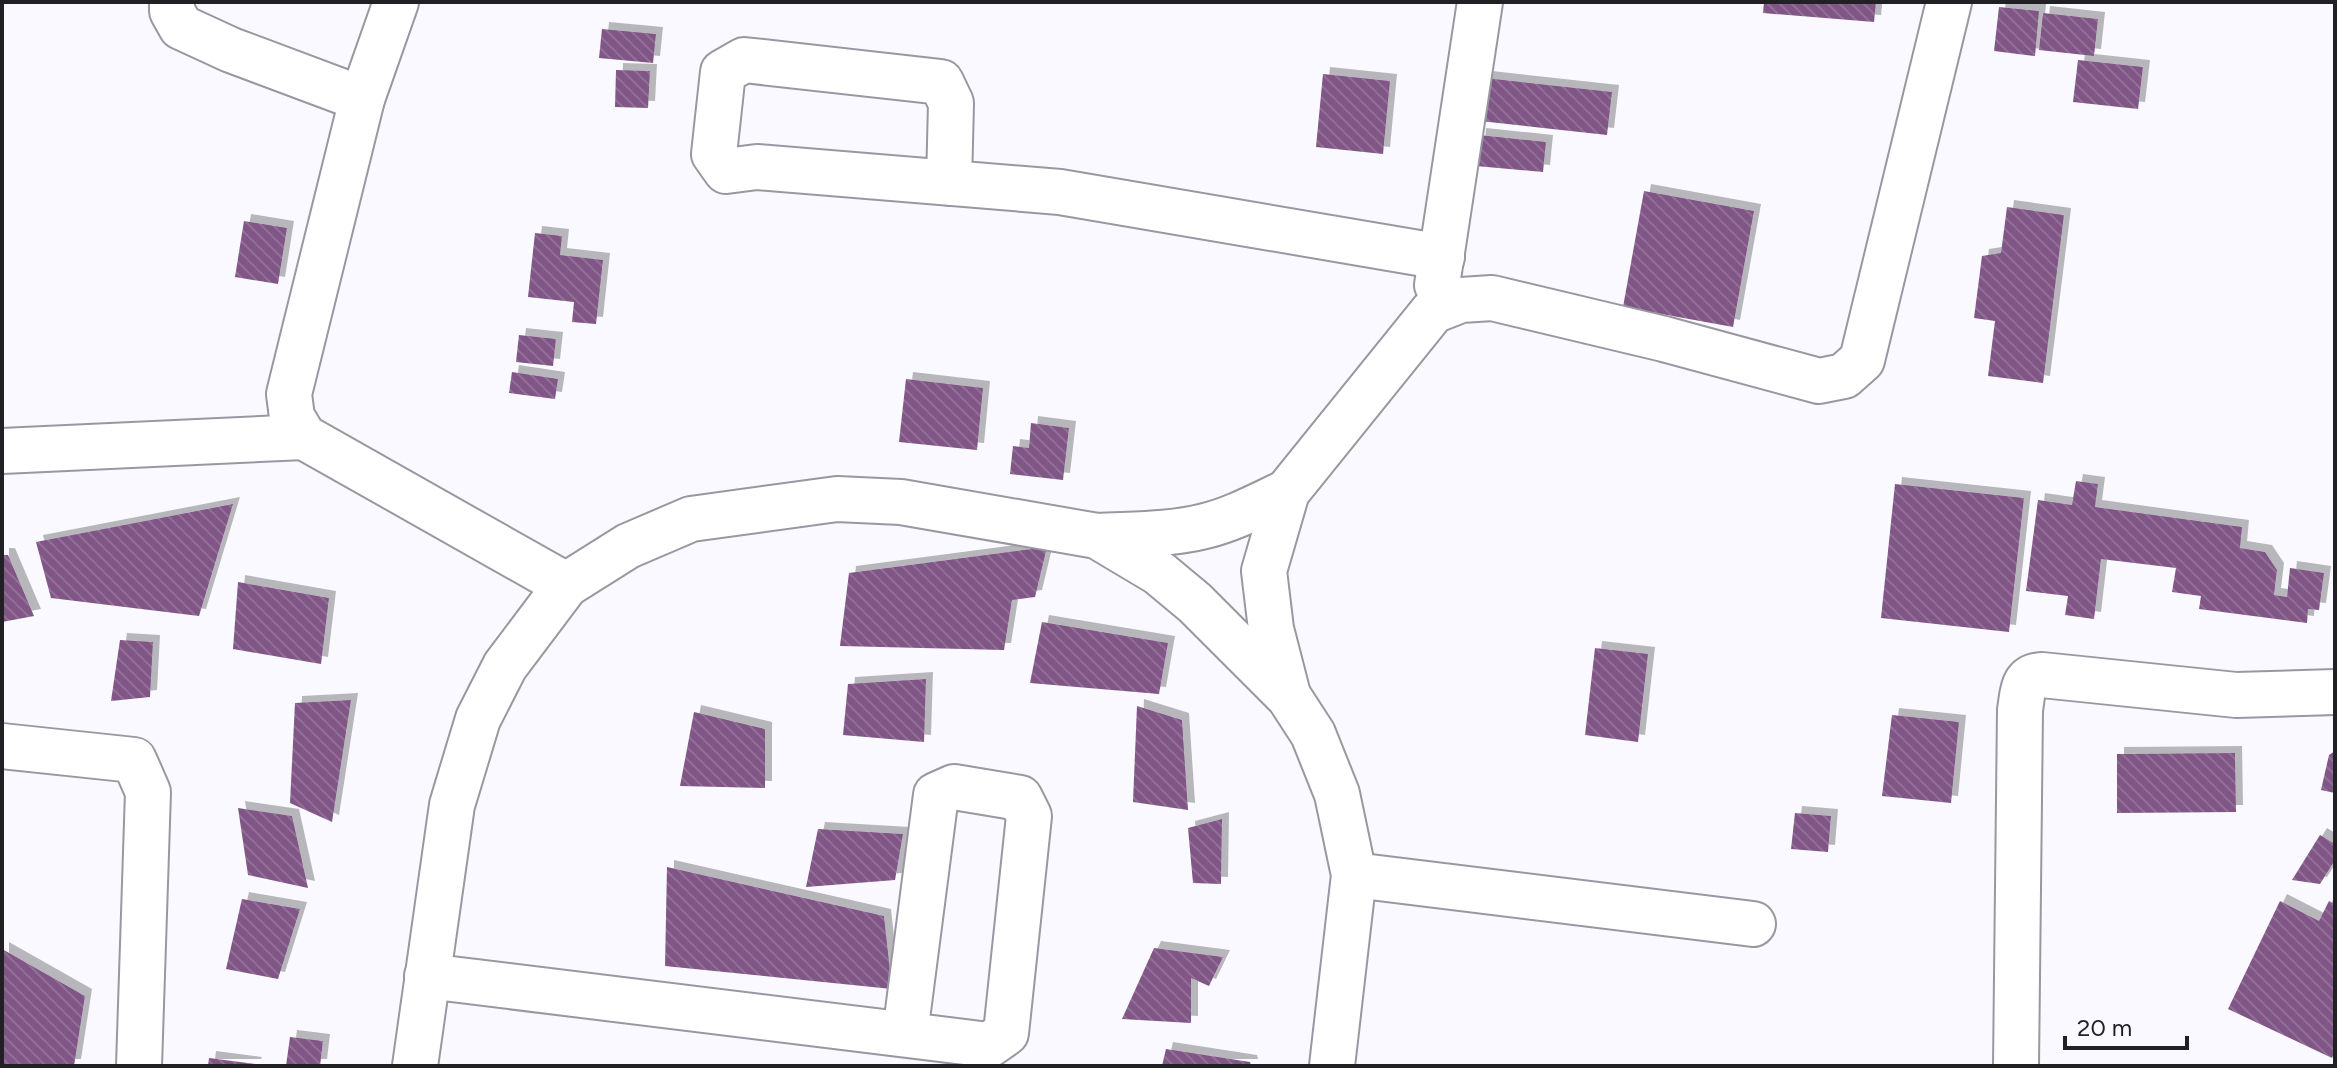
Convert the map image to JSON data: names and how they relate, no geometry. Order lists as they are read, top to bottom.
{
  "scale_bar": "20 m"
}
